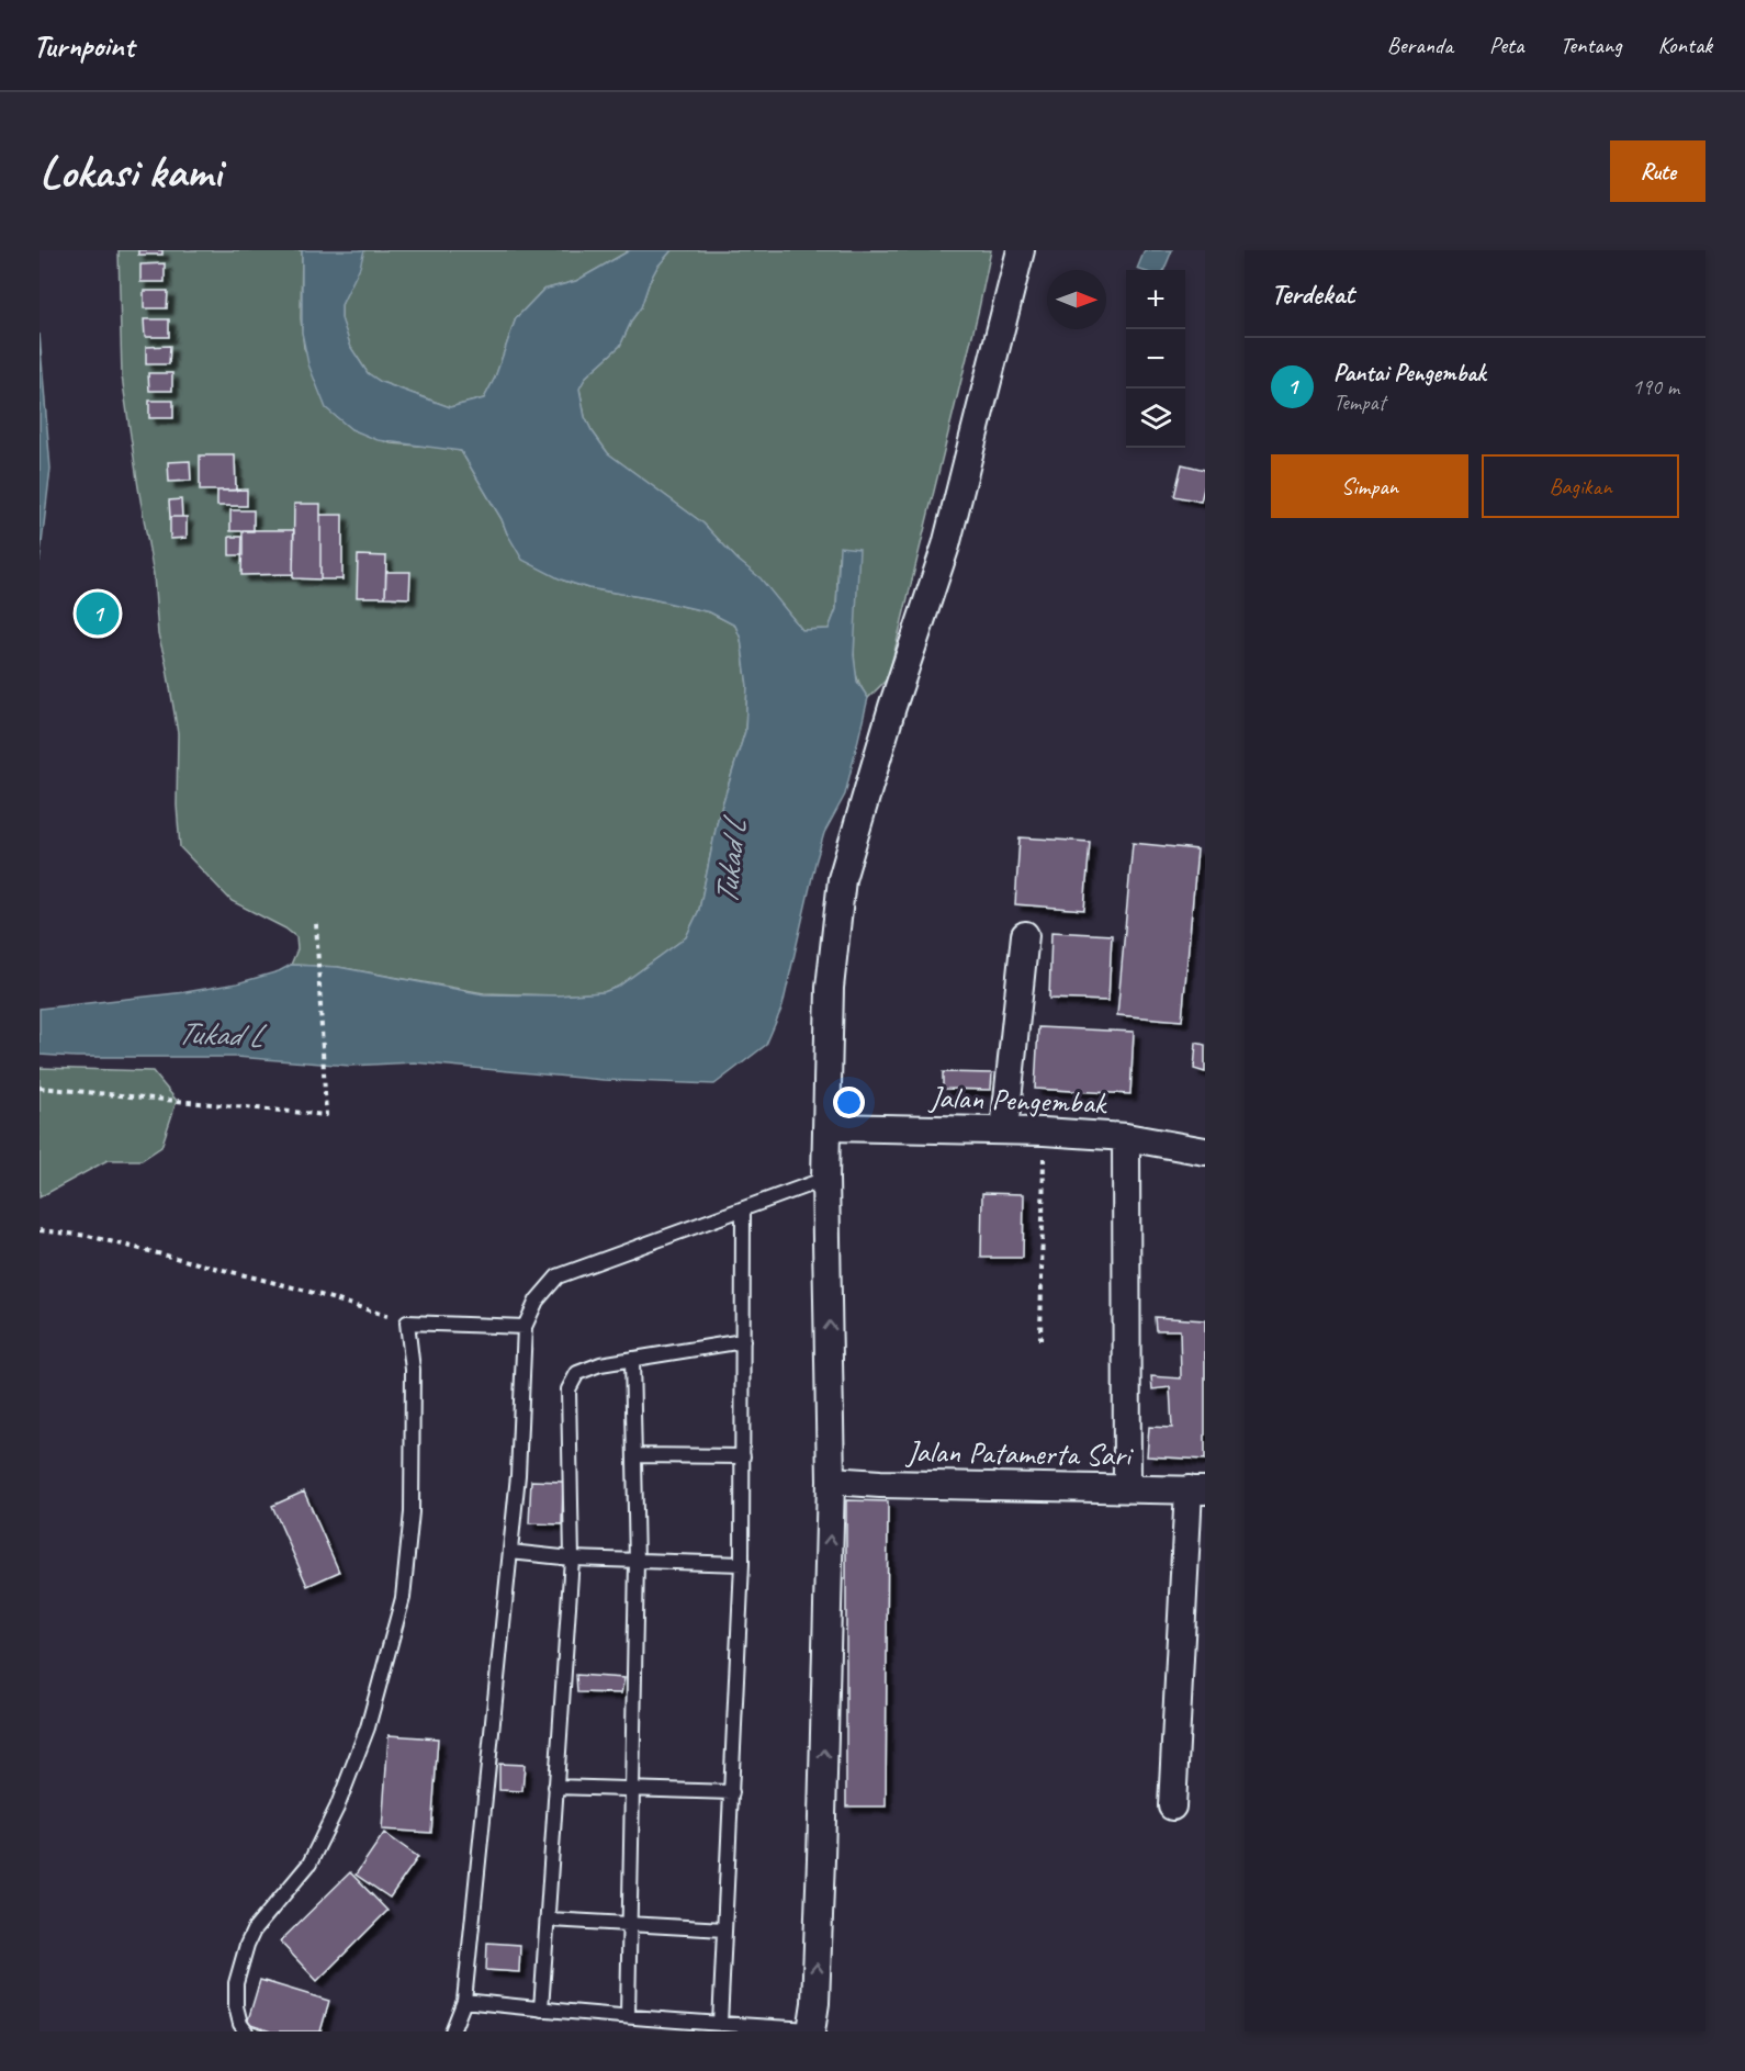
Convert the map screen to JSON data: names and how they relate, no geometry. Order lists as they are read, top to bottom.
{
  "streets": {
    "street": ["Jalan Pengembak", "Jalan Patamerta Sari"]
  },
  "water": ["Tukad L"],
  "north": "right",
  "page": {
    "header": "Turnpoint",
    "nav": [
      "Beranda",
      "Peta",
      "Tentang",
      "Kontak"
    ],
    "buttons": [
      "Rute",
      ["Simpan", "Bagikan"]
    ],
    "title": "Lokasi kami",
    "heading": "Terdekat",
    "map_buttons": ["+", "−"],
    "list": [
      {
        "mark": "1",
        "name": "Pantai Pengembak",
        "note": "Tempat",
        "value": "190 m"
      }
    ],
    "pins": "1"
  }
}
